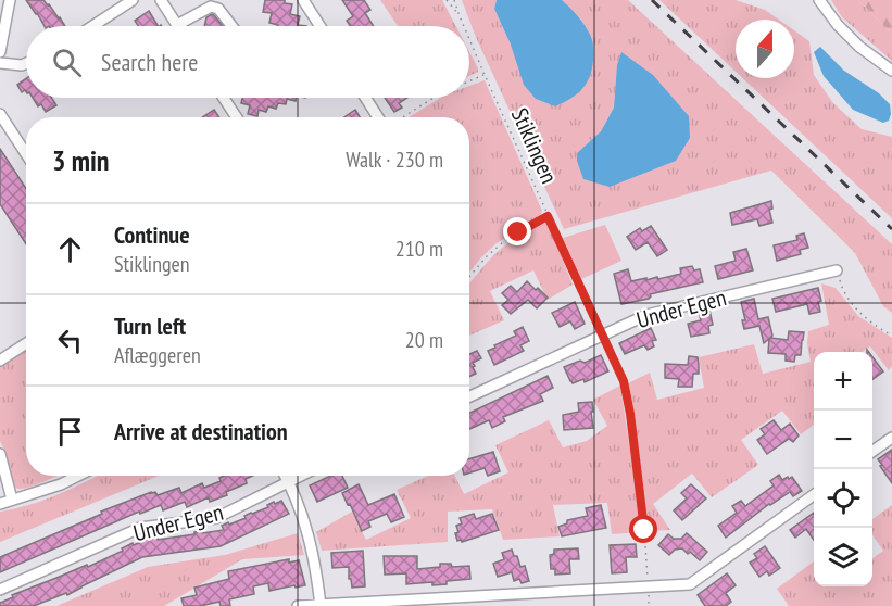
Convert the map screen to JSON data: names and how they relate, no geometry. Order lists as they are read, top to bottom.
{
  "streets": {
    "street": ["Under Egen"],
    "path": ["Stiklingen"]
  },
  "crossings": [
    ["Stiklingen", "Under Egen"]
  ],
  "north": "top",
  "page": {
    "search": "Search here",
    "heading": ["3 min", "Walk · 230 m"],
    "list": [
      ["Continue", "Stiklingen", "210 m"],
      ["Turn left", "Aflæggeren", "20 m"],
      "Arrive at destination"
    ],
    "map_buttons": ["+", "−"]
  }
}
